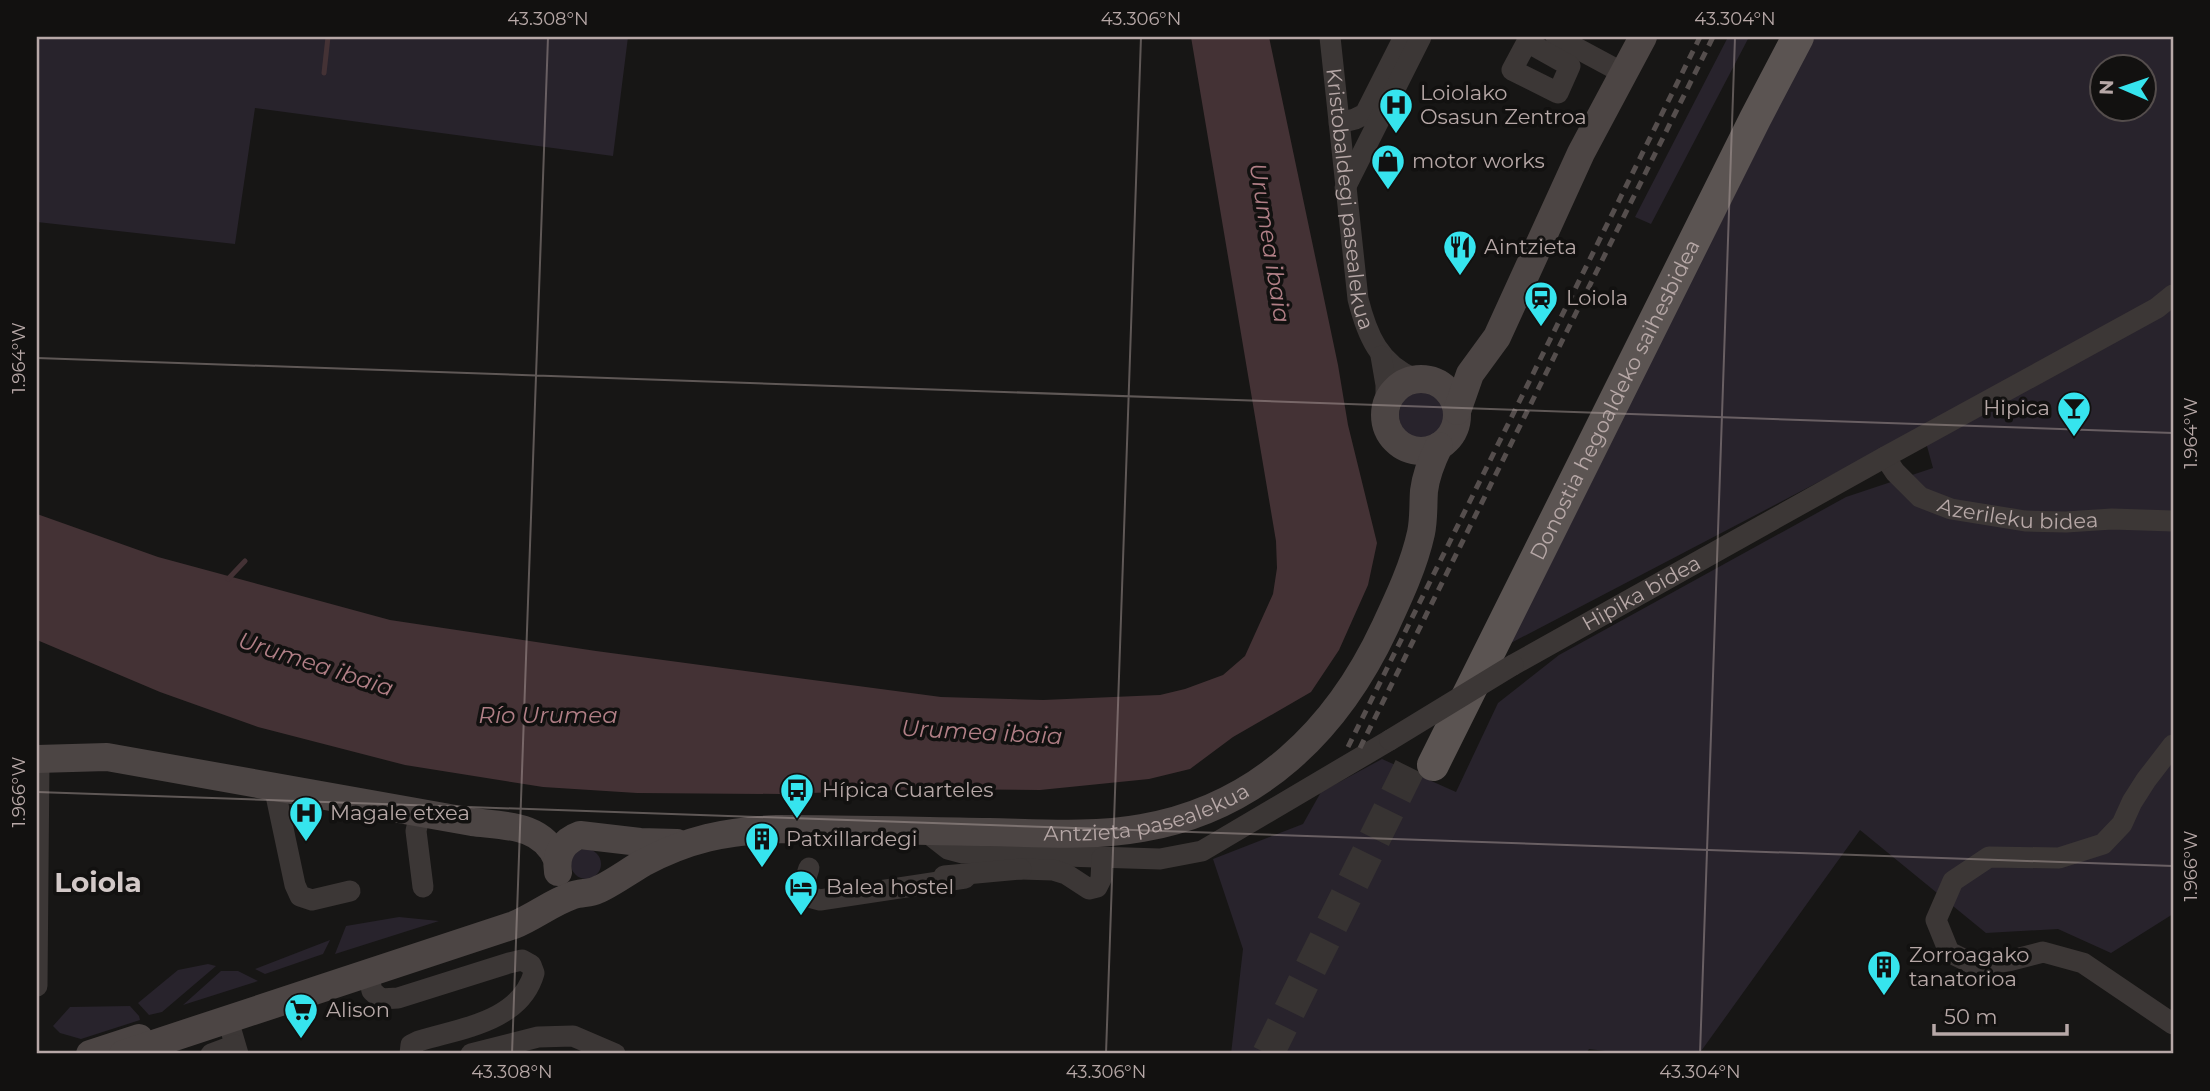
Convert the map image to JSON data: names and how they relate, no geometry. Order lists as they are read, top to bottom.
{
  "streets": {
    "main road": ["Donostia hegoaldeko saihesbidea", "Antzieta pasealekua"],
    "street": ["Kristobaldegi pasealekua", "Azerileku bidea", "Hipika bidea"]
  },
  "crossings": [
    ["Kristobaldegi pasealekua", "Antzieta pasealekua"],
    ["Donostia hegoaldeko saihesbidea", "Hipika bidea"],
    ["Azerileku bidea", "Hipika bidea"],
    ["Hipika bidea", "Antzieta pasealekua"]
  ],
  "districts": ["Loiola"],
  "water": ["Urumea ibaia", "Río Urumea"],
  "places": {
    "hospital": ["Loiolako Osasun Zentroa", "Magale etxea"],
    "shop": ["motor works"],
    "restaurant": ["Aintzieta"],
    "station": ["Loiola"],
    "bar": ["Hipica"],
    "bus stop": ["Hípica Cuarteles"],
    "building": ["Patxillardegi", "Zorroagako tanatorioa"],
    "hotel": ["Balea hostel"],
    "supermarket": ["Alison"]
  },
  "scale_bar": "50 m",
  "north": "left",
  "coordinates": [
    "43.308°N",
    "43.306°N",
    "43.304°N",
    "1.964°W",
    "1.966°W"
  ]
}
